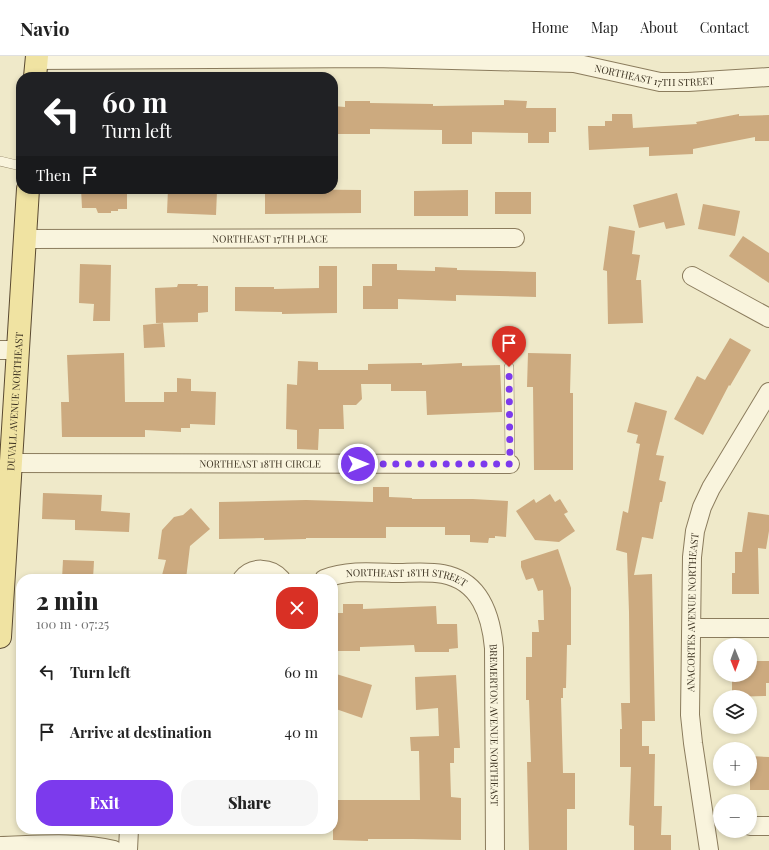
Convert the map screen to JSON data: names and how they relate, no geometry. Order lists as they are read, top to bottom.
{
  "streets": {
    "main road": ["DUVALL AVENUE NORTHEAST"],
    "street": [
      "NORTHEAST 17TH STREET",
      "NORTHEAST 17TH PLACE",
      "NORTHEAST 18TH CIRCLE",
      "NORTHEAST 18TH STREET",
      "ANACORTES AVENUE NORTHEAST",
      "BREMERTON AVENUE NORTHEAST"
    ]
  },
  "crossings": [
    ["NORTHEAST 17TH PLACE", "DUVALL AVENUE NORTHEAST"],
    ["DUVALL AVENUE NORTHEAST", "NORTHEAST 18TH CIRCLE"],
    ["NORTHEAST 18TH STREET", "BREMERTON AVENUE NORTHEAST"]
  ],
  "north": "bottom",
  "page": {
    "header": "Navio",
    "nav": [
      "Home",
      "Map",
      "About",
      "Contact"
    ],
    "turn": ["60 m", "Turn left"],
    "then": "Then",
    "heading": ["2 min", "100 m · 07:25"],
    "map_buttons": ["+", "−"],
    "list": [
      {
        "name": "Turn left",
        "value": "60 m"
      },
      {
        "name": "Arrive at destination",
        "value": "40 m"
      }
    ],
    "buttons": ["Exit", "Share"]
  }
}
